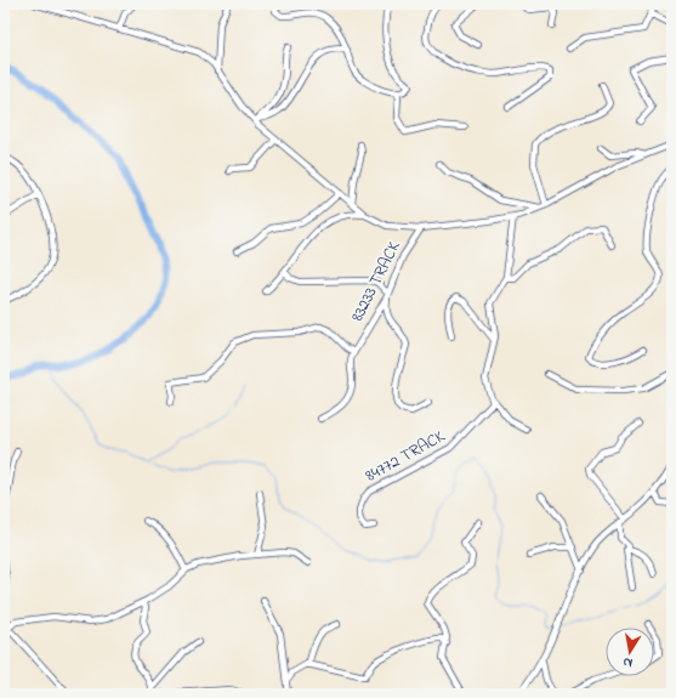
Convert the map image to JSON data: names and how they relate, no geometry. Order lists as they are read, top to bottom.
{
  "streets": {
    "street": ["83233 TRACK", "84772 TRACK"]
  },
  "north": "bottom"
}
